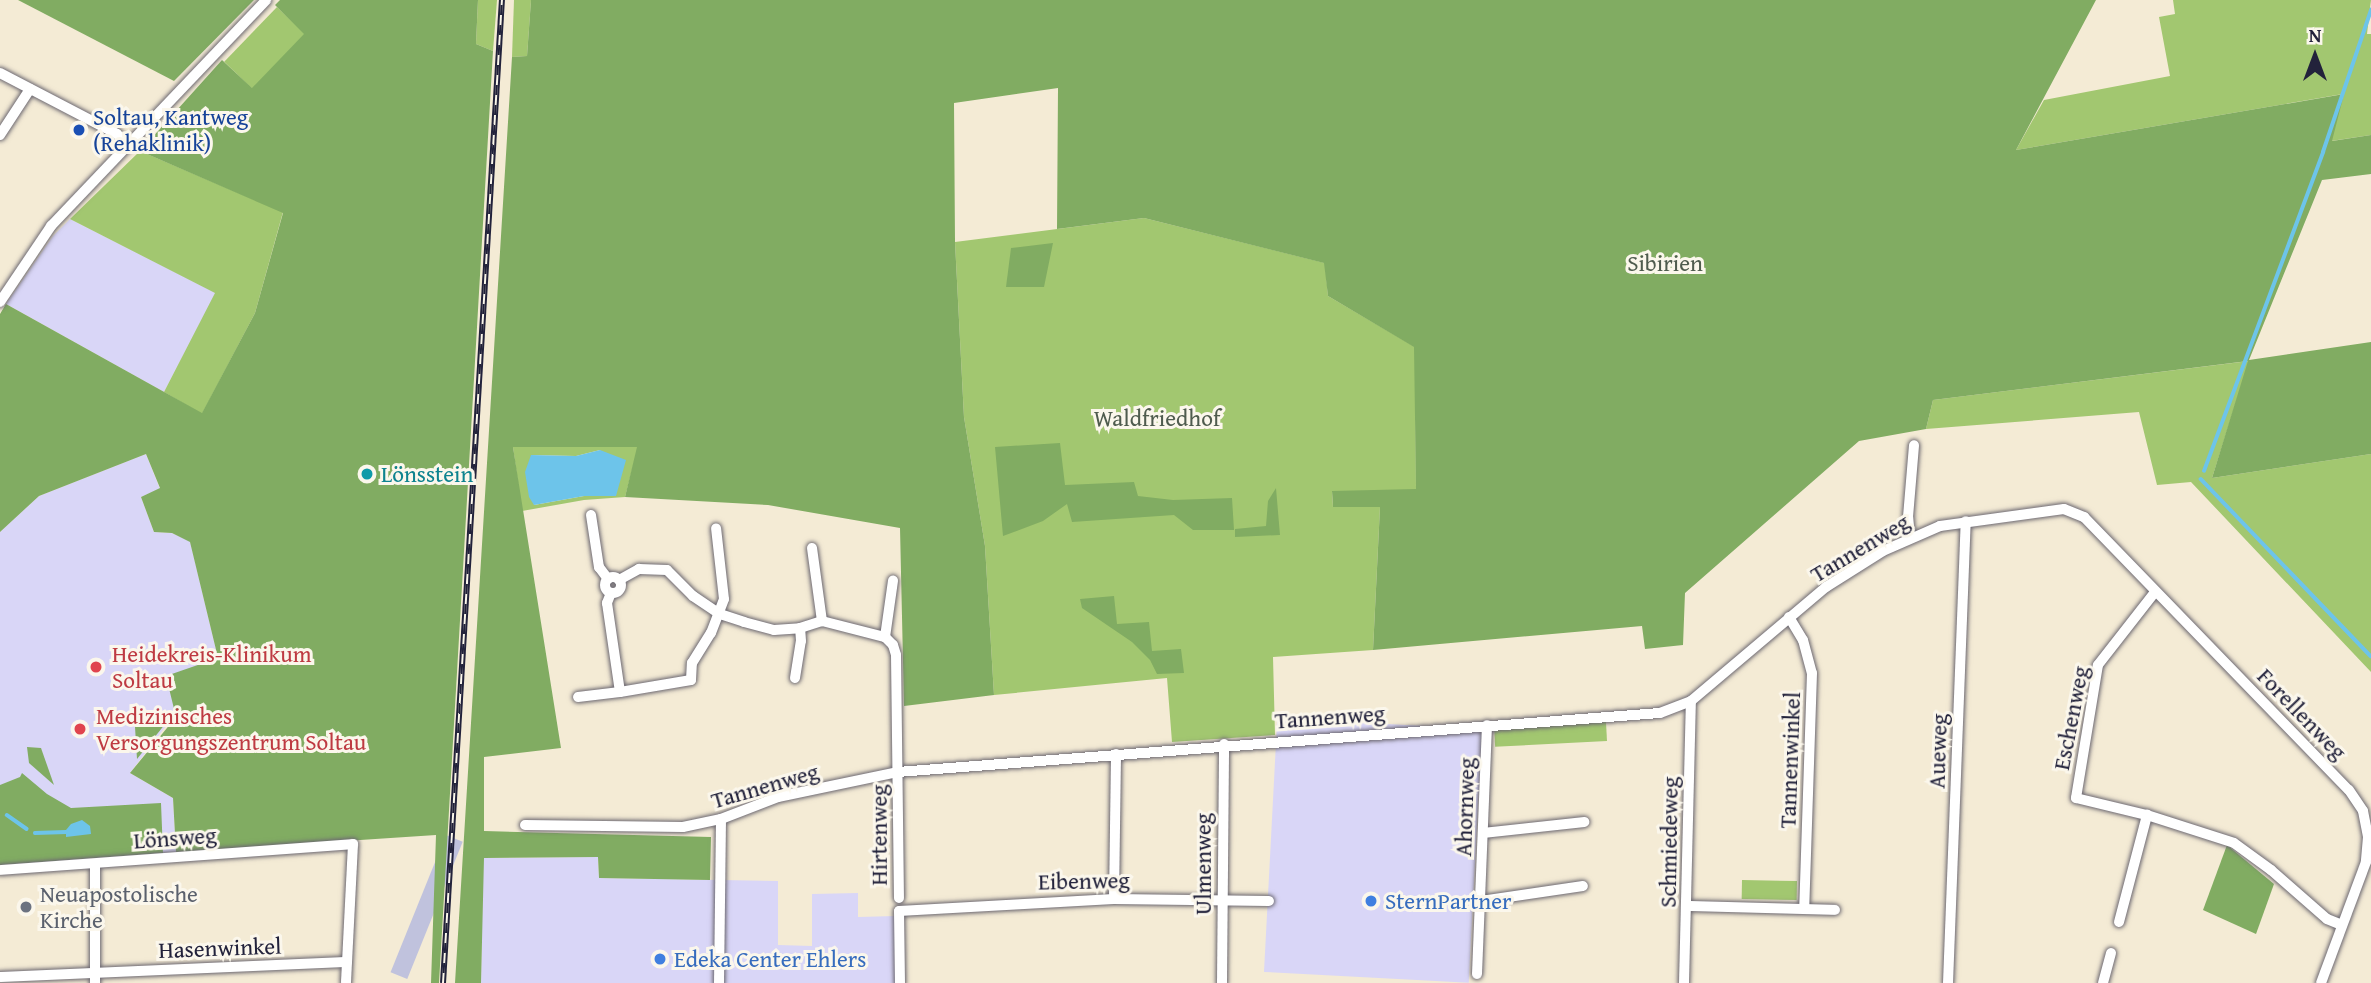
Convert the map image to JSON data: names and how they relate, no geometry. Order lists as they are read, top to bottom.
{
  "streets": {
    "street": [
      "Tannenweg",
      "Forellenweg",
      "Eschenweg",
      "Aueweg",
      "Tannenwinkel",
      "Ahornweg",
      "Hirtenweg",
      "Lönsweg",
      "Schmiedeweg",
      "Ulmenweg",
      "Eibenweg",
      "Hasenwinkel"
    ]
  },
  "crossings": [
    ["Tannenweg", "Forellenweg"],
    ["Tannenweg", "Aueweg"],
    ["Tannenweg", "Tannenwinkel"],
    ["Tannenweg", "Ahornweg"],
    ["Tannenweg", "Hirtenweg"],
    ["Tannenweg", "Schmiedeweg"],
    ["Tannenweg", "Ulmenweg"],
    ["Forellenweg", "Eschenweg"],
    ["Hirtenweg", "Eibenweg"],
    ["Lönsweg", "Hasenwinkel"],
    ["Ulmenweg", "Eibenweg"]
  ],
  "parks": ["Sibirien", "Waldfriedhof"],
  "places": [
    "Soltau, Kantweg (Rehaklinik)",
    "Lönsstein",
    "Heidekreis-Klinikum Soltau",
    "Medizinisches Versorgungszentrum Soltau",
    "SternPartner",
    "Neuapostolische Kirche",
    "Edeka Center Ehlers"
  ],
  "north": "top"
}
